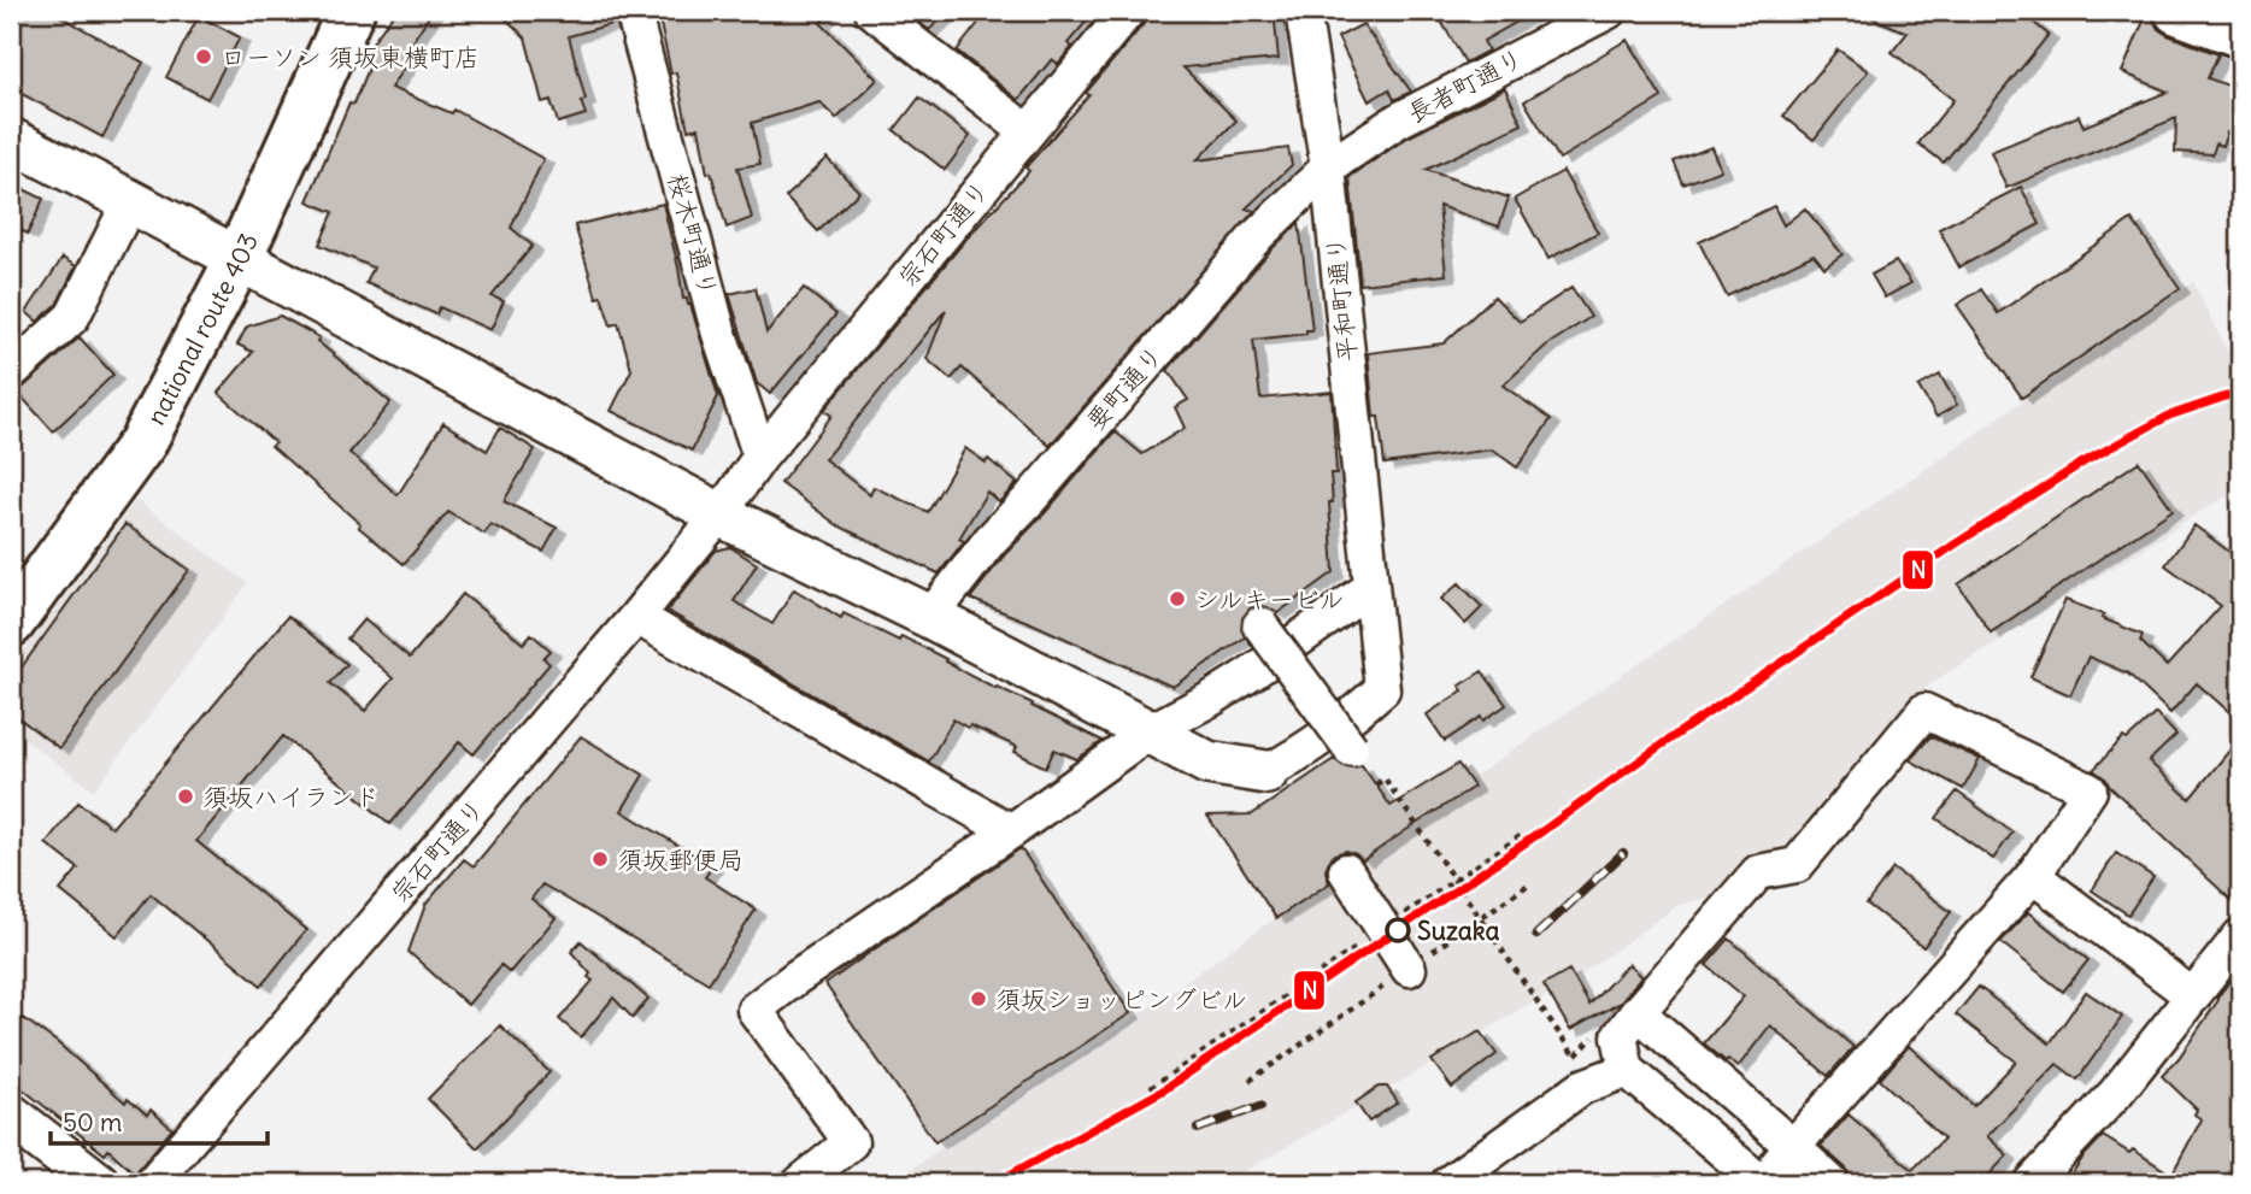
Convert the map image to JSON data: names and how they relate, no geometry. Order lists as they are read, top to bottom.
{
  "streets": {
    "highway": ["national route 403"],
    "street": [
      "長者町通り",
      "宗石町通り",
      "桜木町通り",
      "平和町通り",
      "要町通り"
    ]
  },
  "crossings": [
    ["長者町通り", "平和町通り"],
    ["長者町通り", "要町通り"],
    ["宗石町通り", "桜木町通り"],
    ["平和町通り", "要町通り"]
  ],
  "places": [
    "ローソン 須坂東横町店",
    "シルキービル",
    "須坂ハイランド",
    "須坂郵便局",
    "Suzaka",
    "須坂ショッピングビル"
  ],
  "lines": ["transit line N"],
  "scale_bar": "50 m"
}
